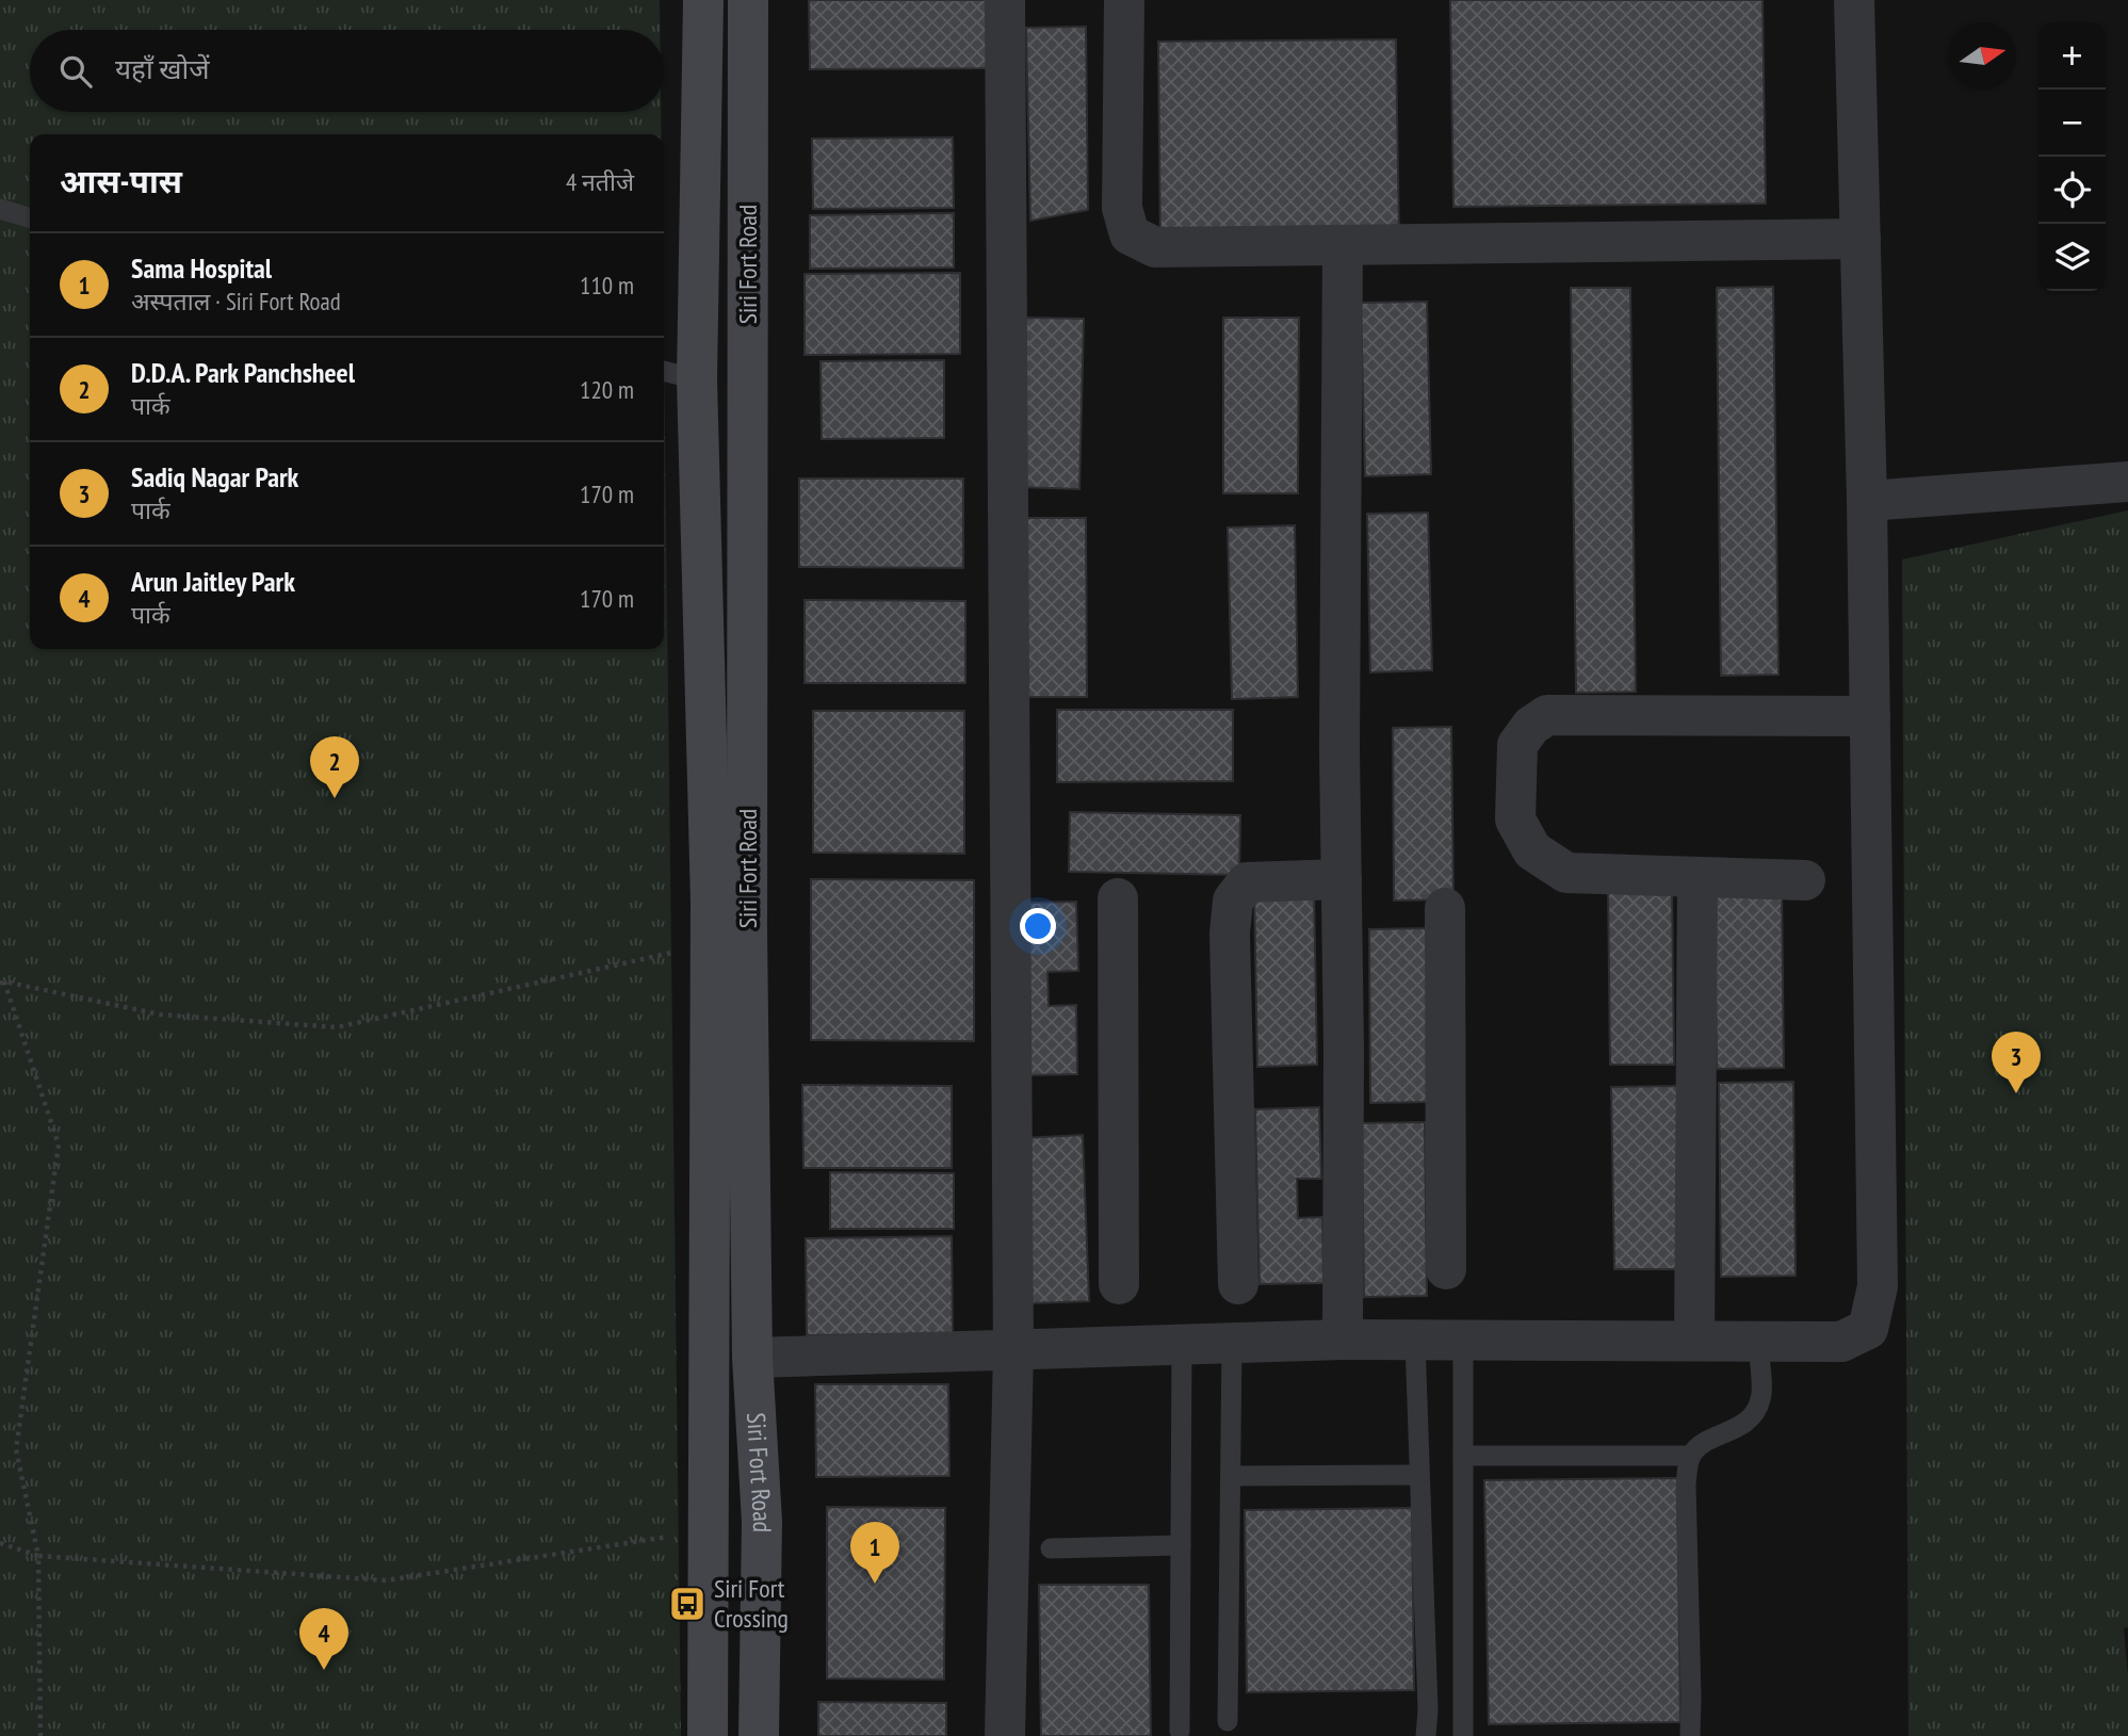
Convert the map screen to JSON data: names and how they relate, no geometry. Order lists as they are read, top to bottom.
{
  "streets": {
    "street": ["Siri Fort Road"]
  },
  "places": {
    "bus stop": ["Siri Fort Crossing"]
  },
  "north": "right",
  "page": {
    "map_buttons": ["+", "−"],
    "search": "यहाँ खोजें",
    "heading": ["आस-पास", "4 नतीजे"],
    "list": [
      {
        "mark": "1",
        "name": "Sama Hospital",
        "note": "अस्पताल · Siri Fort Road",
        "value": "110 m"
      },
      {
        "mark": "2",
        "name": "D.D.A. Park Panchsheel",
        "note": "पार्क",
        "value": "120 m"
      },
      {
        "mark": "3",
        "name": "Sadiq Nagar Park",
        "note": "पार्क",
        "value": "170 m"
      },
      {
        "mark": "4",
        "name": "Arun Jaitley Park",
        "note": "पार्क",
        "value": "170 m"
      }
    ],
    "pins": [
      "2",
      "3",
      "1",
      "4"
    ]
  }
}
